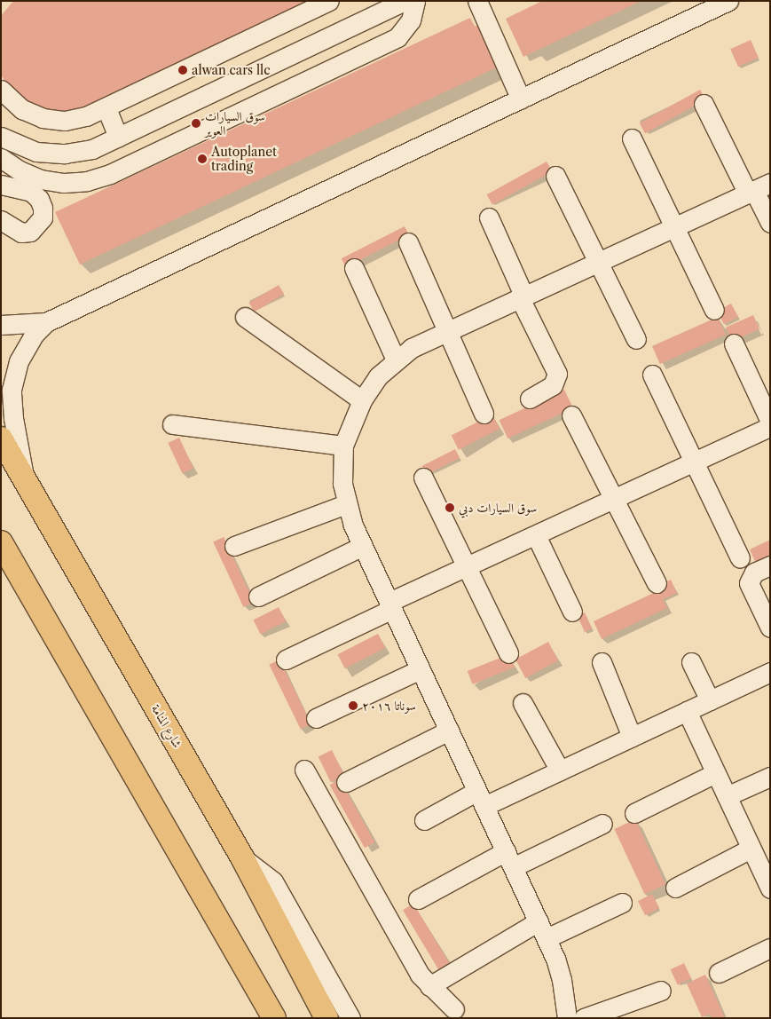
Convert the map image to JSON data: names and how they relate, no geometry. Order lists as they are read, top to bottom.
{
  "streets": {
    "main road": ["شارع المنامة"]
  },
  "places": [
    "alwan cars llc",
    "سوق السيارات العوير",
    "Autoplanet trading",
    "سوق السيارات دبي",
    "سوناتا ٢٠١٦"
  ]
}
